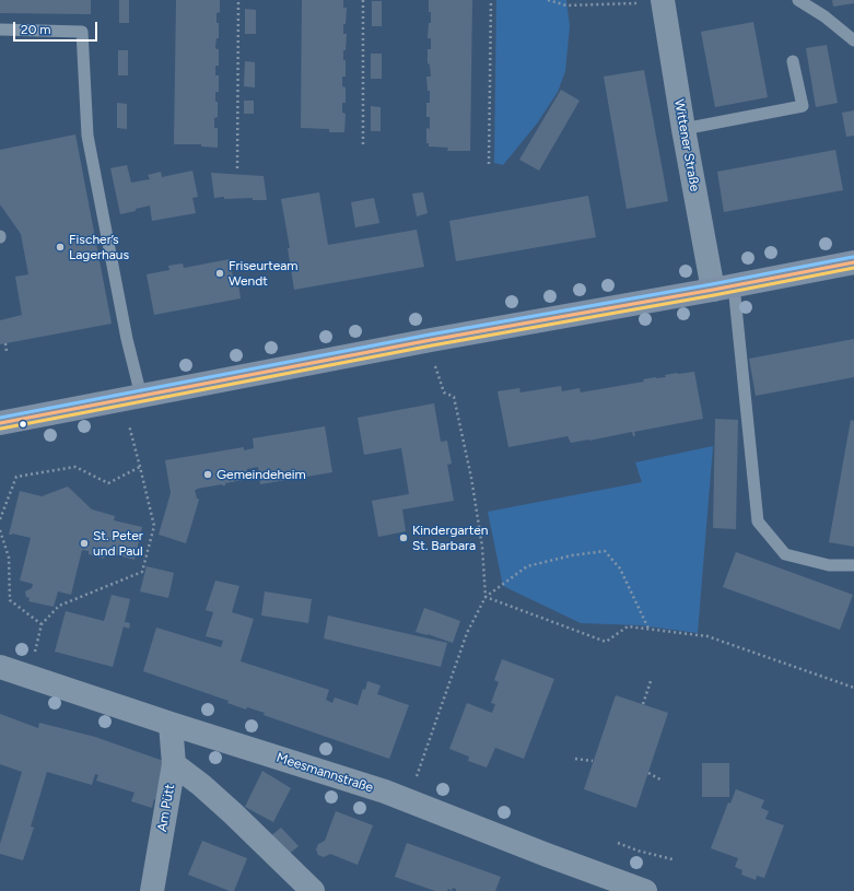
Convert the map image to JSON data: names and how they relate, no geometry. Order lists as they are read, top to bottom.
{
  "streets": {
    "street": ["Wittener Straße", "Meesmannstraße", "Am Pütt"]
  },
  "crossings": [
    ["Meesmannstraße", "Am Pütt"]
  ],
  "places": [
    "Fischer’s Lagerhaus",
    "Friseurteam Wendt",
    "Gemeindeheim",
    "Kindergarten St. Barbara",
    "St. Peter und Paul"
  ],
  "scale_bar": "20 m"
}
